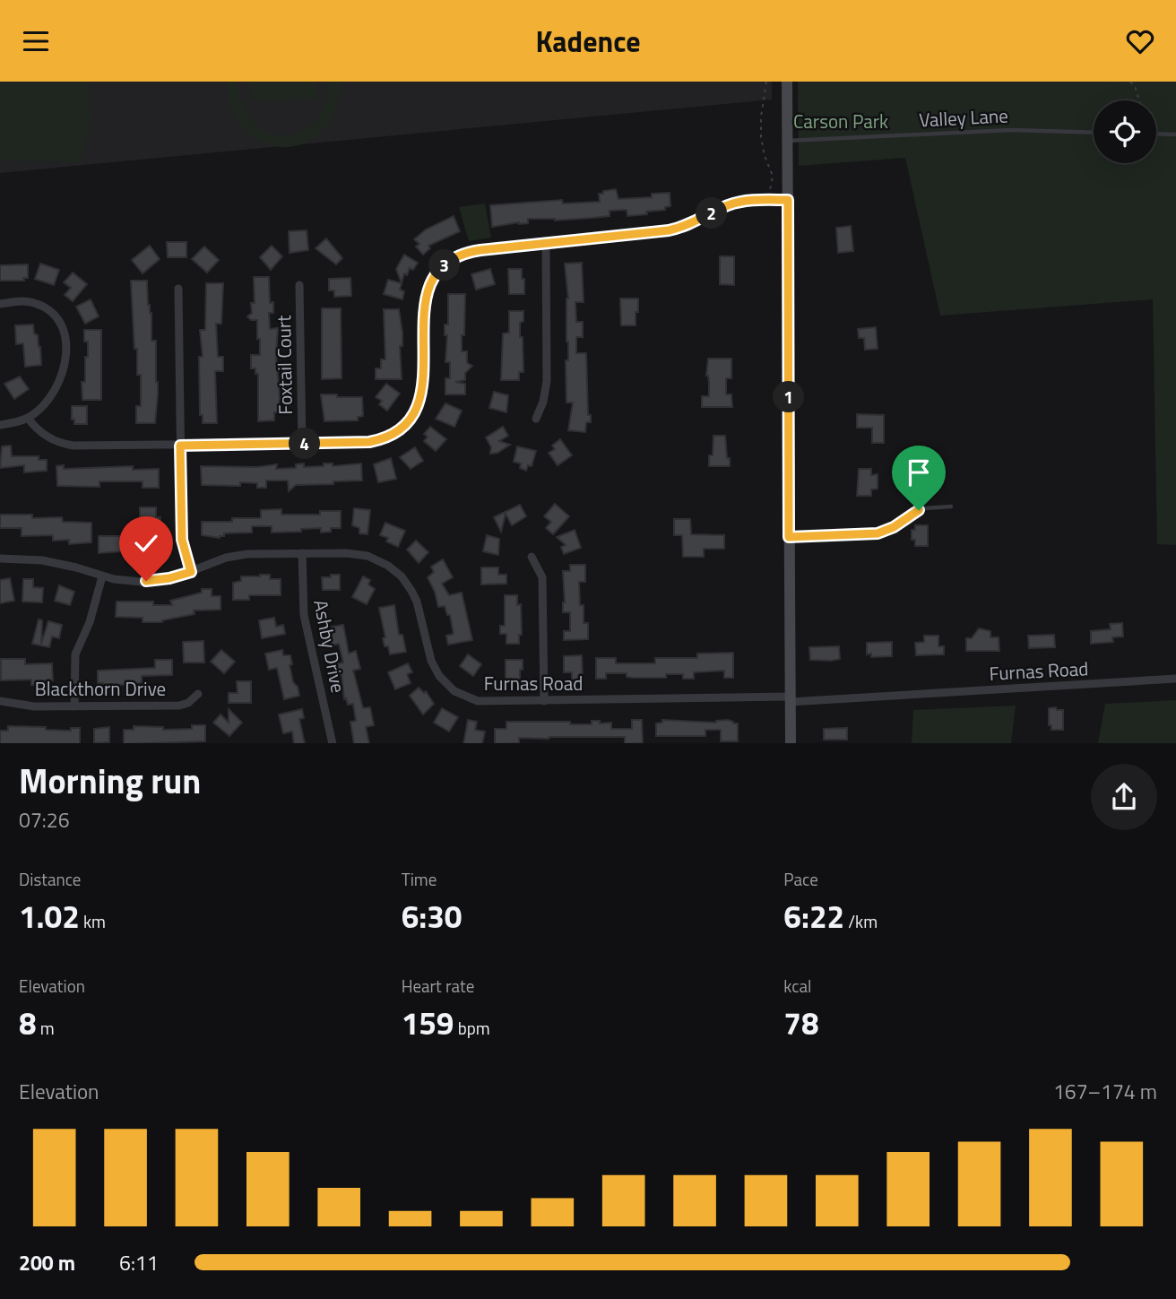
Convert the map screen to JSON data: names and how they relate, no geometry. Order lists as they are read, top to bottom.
{
  "streets": {
    "street": [
      "Foxtail Court",
      "Ashby Drive",
      "Furnas Road",
      "Blackthorn Drive"
    ],
    "lane": ["Valley Lane"]
  },
  "crossings": [
    ["Ashby Drive", "Furnas Road"]
  ],
  "parks": ["Carson Park"],
  "page": {
    "header": "Kadence",
    "pins": [
      "2",
      "3",
      "1",
      "4"
    ],
    "heading": ["Morning run", "07:26"],
    "stats": [
      ["Distance", "1.02 km"],
      ["Time", "6:30"],
      ["Pace", "6:22 /km"],
      ["Elevation", "8 m"],
      ["Heart rate", "159 bpm"],
      ["kcal", "78"]
    ],
    "chart": ["Elevation", "167–174 m"],
    "list": [
      {
        "name": "200 m",
        "note": "6:11"
      }
    ]
  }
}
